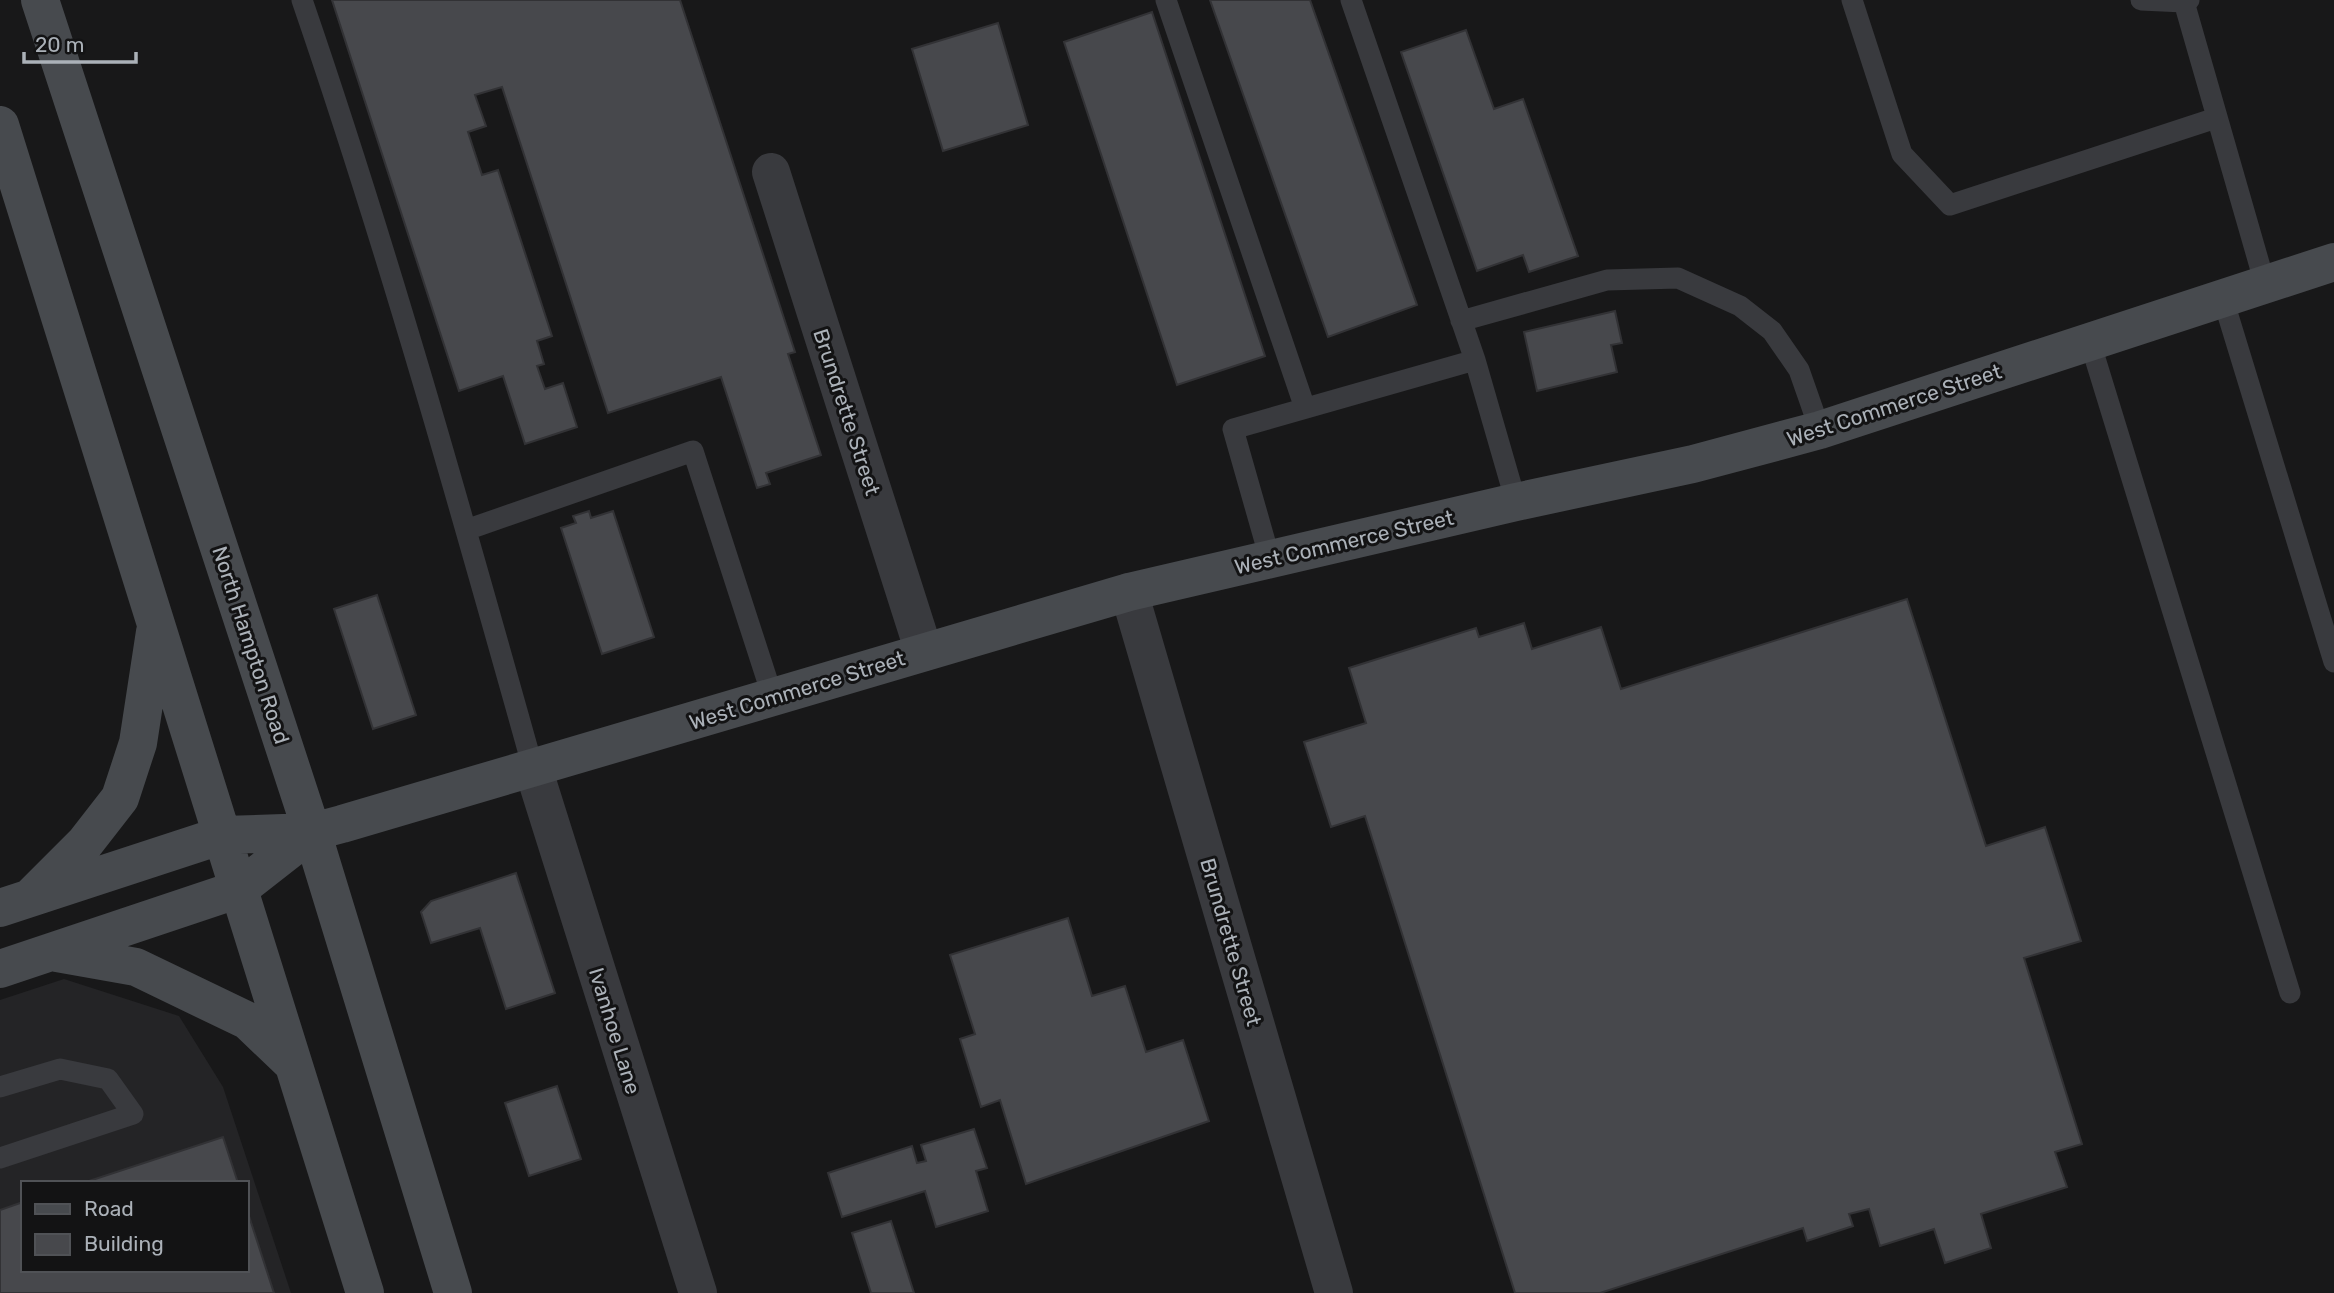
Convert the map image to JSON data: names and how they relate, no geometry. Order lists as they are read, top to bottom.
{
  "streets": {
    "main road": ["West Commerce Street", "North Hampton Road"],
    "street": ["Brundrette Street", "Ivanhoe Lane"]
  },
  "crossings": [
    ["West Commerce Street", "Brundrette Street"],
    ["West Commerce Street", "North Hampton Road"],
    ["West Commerce Street", "Ivanhoe Lane"]
  ],
  "legend": ["Road", "Building"],
  "scale_bar": "20 m"
}
